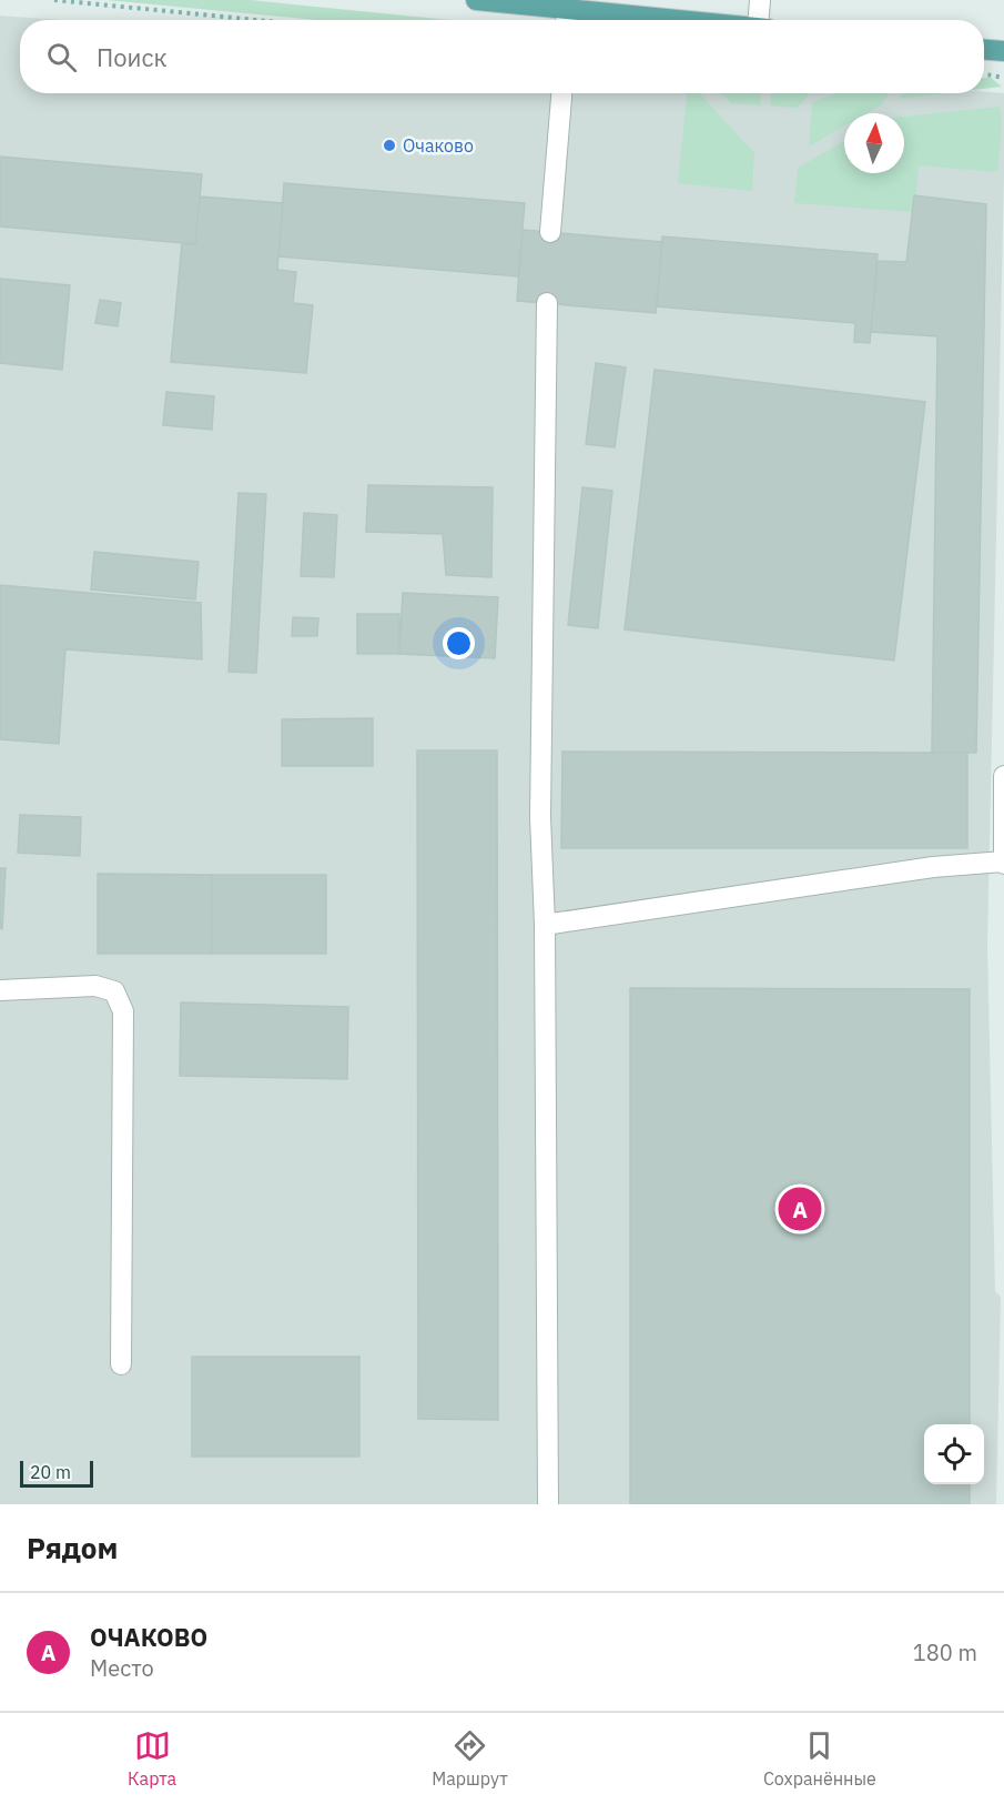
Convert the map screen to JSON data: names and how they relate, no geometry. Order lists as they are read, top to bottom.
{
  "places": ["Очаково"],
  "scale_bar": "20 m",
  "north": "top",
  "page": {
    "search": "Поиск",
    "pins": "A",
    "scale": "20 m",
    "heading": "Рядом",
    "list": [
      {
        "mark": "A",
        "name": "ОЧАКОВО",
        "note": "Место",
        "value": "180 m"
      }
    ],
    "nav": ["Карта", "Маршрут", "Сохранённые"]
  }
}
